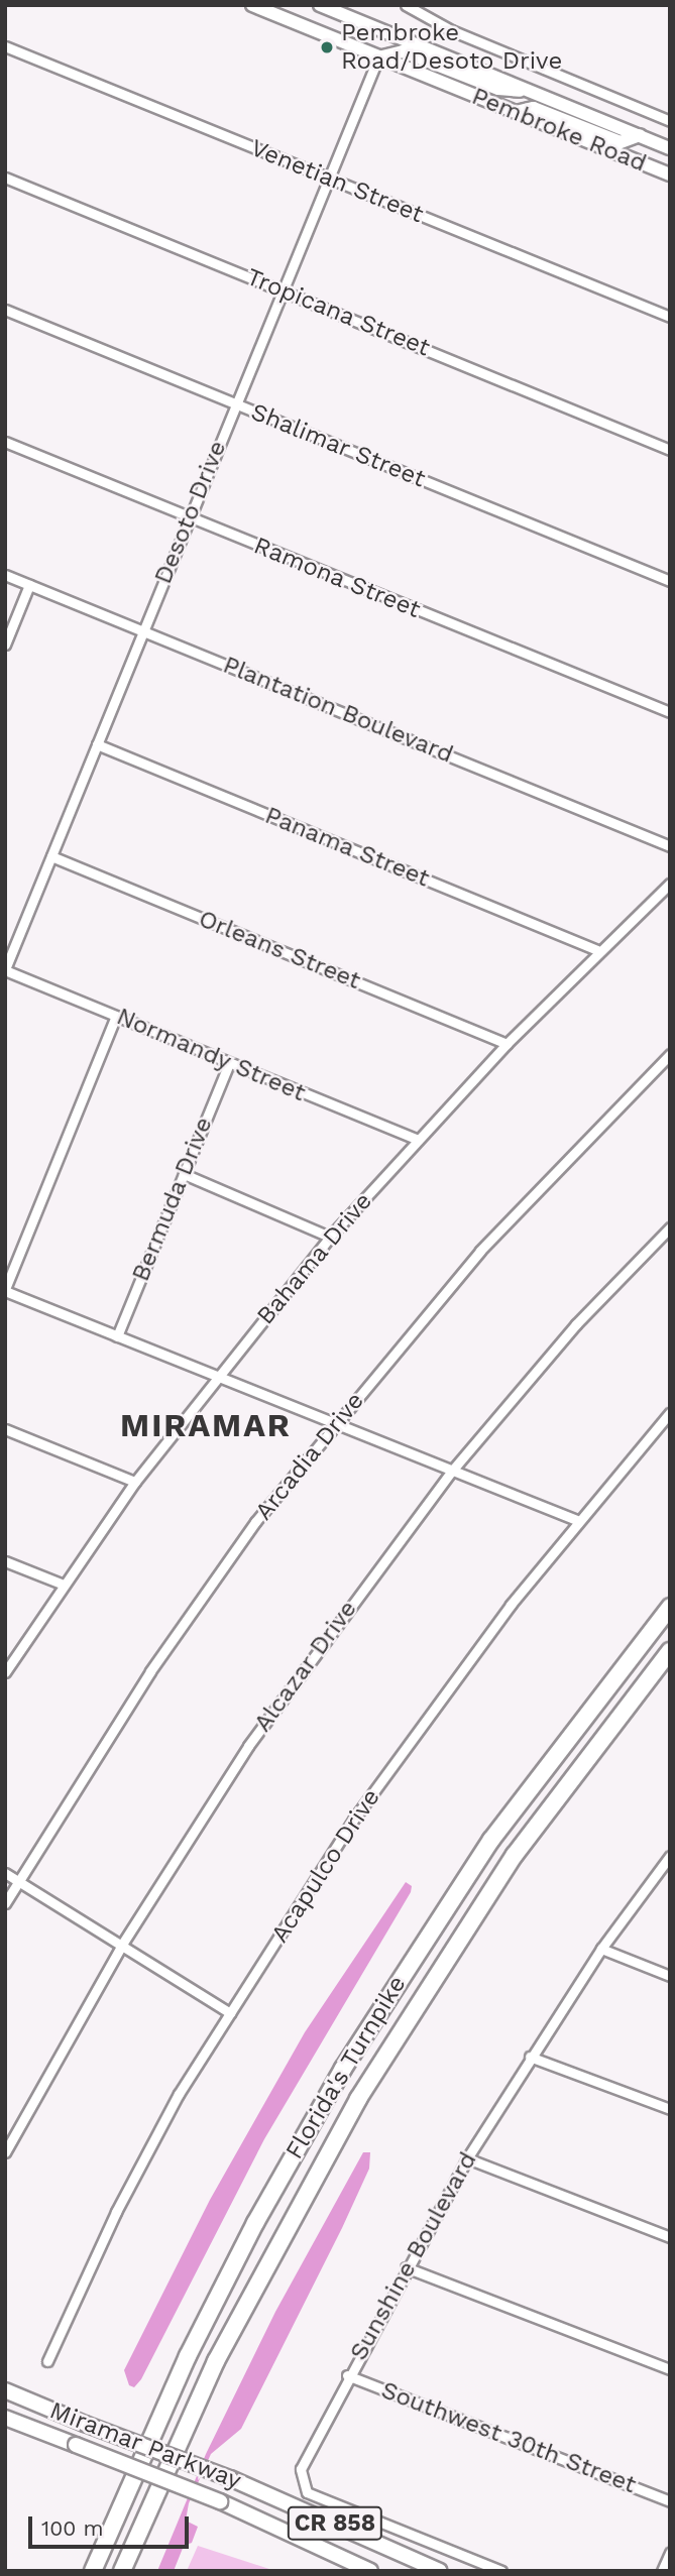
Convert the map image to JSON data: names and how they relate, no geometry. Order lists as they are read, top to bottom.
{
  "streets": {
    "highway": ["Florida's Turnpike"],
    "main road": ["Pembroke Road", "Miramar Parkway", "CR 858"],
    "street": [
      "Venetian Street",
      "Tropicana Street",
      "Shalimar Street",
      "Desoto Drive",
      "Ramona Street",
      "Plantation Boulevard",
      "Panama Street",
      "Orleans Street",
      "Normandy Street",
      "Bermuda Drive",
      "Bahama Drive",
      "Arcadia Drive",
      "Alcazar Drive",
      "Acapulco Drive",
      "Sunshine Boulevard",
      "Southwest 30th Street"
    ]
  },
  "crossings": [
    ["Pembroke Road", "Desoto Drive"],
    ["Venetian Street", "Desoto Drive"],
    ["Tropicana Street", "Desoto Drive"],
    ["Shalimar Street", "Desoto Drive"],
    ["Desoto Drive", "Ramona Street"],
    ["Desoto Drive", "Plantation Boulevard"],
    ["Desoto Drive", "Panama Street"],
    ["Desoto Drive", "Orleans Street"],
    ["Desoto Drive", "Normandy Street"],
    ["Panama Street", "Bahama Drive"],
    ["Orleans Street", "Bahama Drive"],
    ["Normandy Street", "Bermuda Drive"],
    ["Normandy Street", "Bahama Drive"],
    ["Sunshine Boulevard", "Southwest 30th Street"]
  ],
  "districts": ["MIRAMAR"],
  "places": ["Pembroke Road/Desoto Drive"],
  "scale_bar": "100 m"
}
